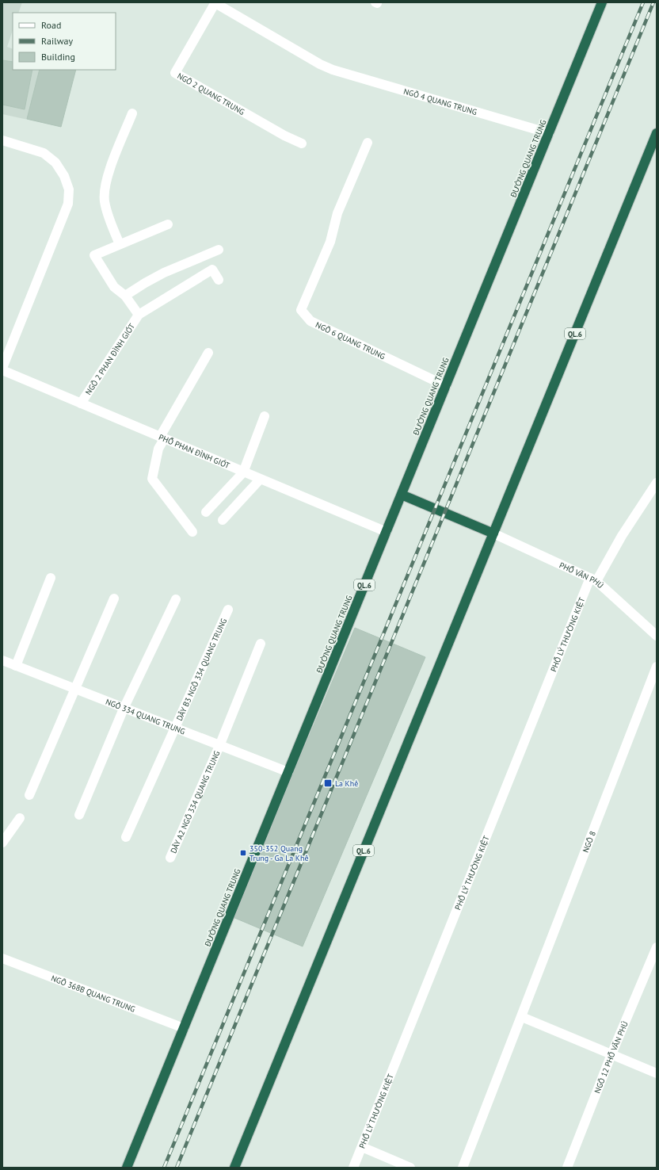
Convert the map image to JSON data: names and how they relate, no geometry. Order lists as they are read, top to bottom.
{
  "streets": {
    "highway": ["ĐƯỜNG QUANG TRUNG", "QL.6"],
    "street": [
      "NGÕ 2 QUANG TRUNG",
      "NGÕ 4 QUANG TRUNG",
      "NGÕ 6 QUANG TRUNG",
      "NGÕ 2 PHAN ĐÌNH GIÓT",
      "PHỐ PHAN ĐÌNH GIÓT",
      "PHỐ VĂN PHÚ",
      "PHỐ LÝ THƯỜNG KIỆT",
      "DÃY B3 NGÕ 334 QUANG TRUNG",
      "NGÕ 334 QUANG TRUNG",
      "DÃY A2 NGÕ 334 QUANG TRUNG",
      "NGÕ 8",
      "NGÕ 368B QUANG TRUNG",
      "NGÕ 12 PHỐ VĂN PHÚ"
    ]
  },
  "crossings": [
    ["NGÕ 2 QUANG TRUNG", "NGÕ 4 QUANG TRUNG"],
    ["NGÕ 4 QUANG TRUNG", "ĐƯỜNG QUANG TRUNG"],
    ["ĐƯỜNG QUANG TRUNG", "NGÕ 6 QUANG TRUNG"],
    ["ĐƯỜNG QUANG TRUNG", "PHỐ PHAN ĐÌNH GIÓT"],
    ["ĐƯỜNG QUANG TRUNG", "NGÕ 334 QUANG TRUNG"],
    ["ĐƯỜNG QUANG TRUNG", "NGÕ 368B QUANG TRUNG"],
    ["QL.6", "PHỐ VĂN PHÚ"],
    ["NGÕ 2 PHAN ĐÌNH GIÓT", "PHỐ PHAN ĐÌNH GIÓT"],
    ["PHỐ VĂN PHÚ", "PHỐ LÝ THƯỜNG KIỆT"],
    ["DÃY B3 NGÕ 334 QUANG TRUNG", "NGÕ 334 QUANG TRUNG"],
    ["NGÕ 334 QUANG TRUNG", "DÃY A2 NGÕ 334 QUANG TRUNG"]
  ],
  "places": {
    "transit": ["La Khê", "350-352 Quang Trung - Ga La Khê"]
  },
  "legend": ["Road", "Railway", "Building"]
}
